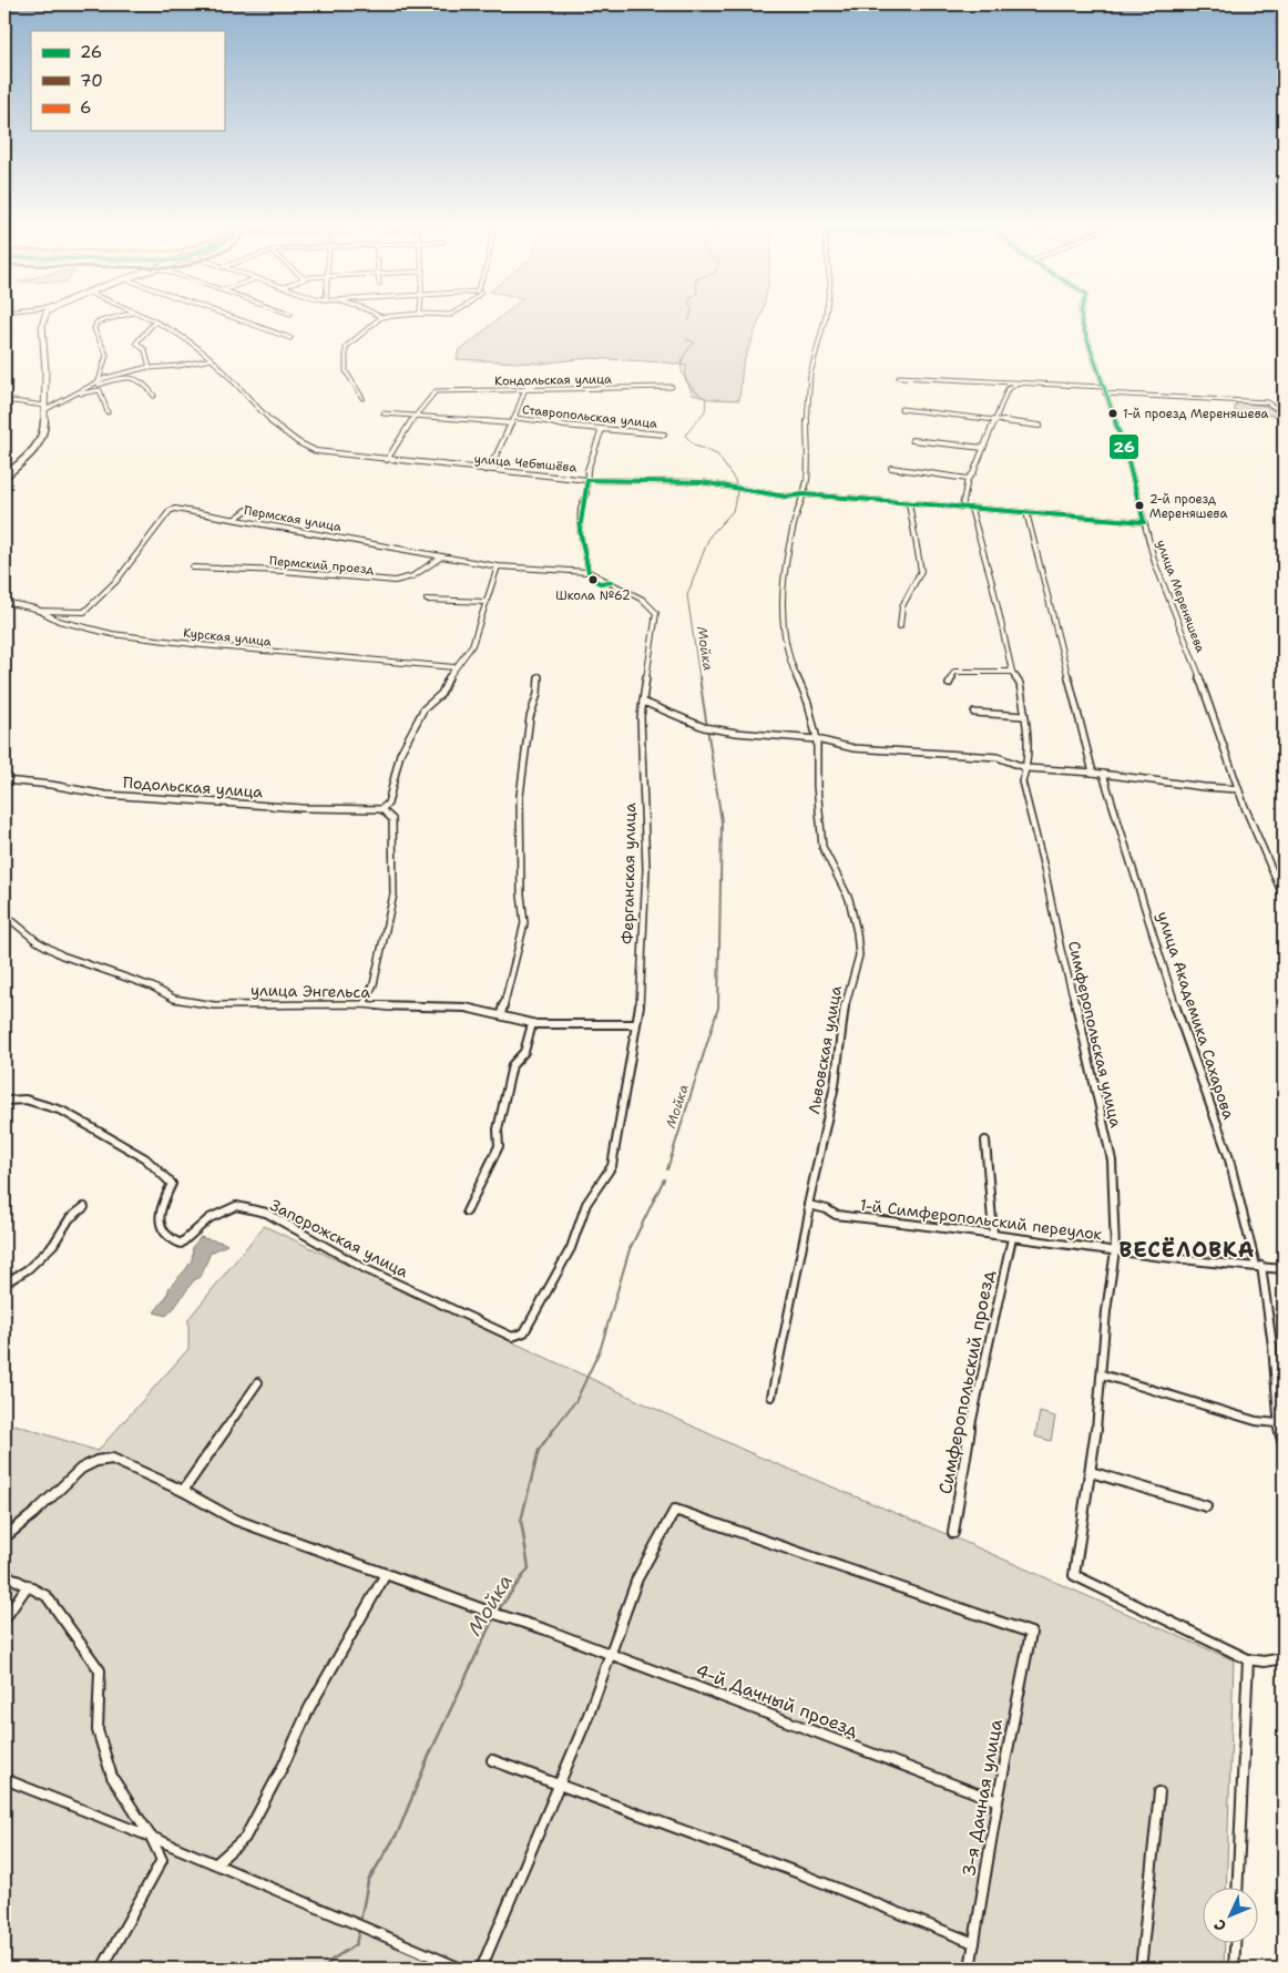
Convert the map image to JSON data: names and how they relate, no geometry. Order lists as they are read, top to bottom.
{
  "streets": {
    "street": [
      "Кондольская улица",
      "Ставропольская улица",
      "улица Чебышёва",
      "Пермская улица",
      "Пермский проезд",
      "улица Мереняшева",
      "Курская улица",
      "Подольская улица",
      "Ферганская улица",
      "улица Энгельса",
      "улица Академика Сахарова",
      "Симферопольская улица",
      "Львовская улица",
      "1-й Симферопольский переулок",
      "Запорожская улица",
      "Симферопольский проезд",
      "4-й Дачный проезд",
      "3-я Дачная улица"
    ]
  },
  "crossings": [
    ["Кондольская улица", "Ставропольская улица"],
    ["улица Чебышёва", "улица Мереняшева"],
    ["улица Чебышёва", "Симферопольская улица"],
    ["улица Чебышёва", "Львовская улица"],
    ["Пермская улица", "Пермский проезд"],
    ["Пермская улица", "Курская улица"],
    ["Пермская улица", "Ферганская улица"],
    ["Ферганская улица", "улица Энгельса"],
    ["Ферганская улица", "Запорожская улица"],
    ["улица Академика Сахарова", "1-й Симферопольский переулок"],
    ["Симферопольская улица", "1-й Симферопольский переулок"],
    ["Львовская улица", "1-й Симферопольский переулок"],
    ["1-й Симферопольский переулок", "Симферопольский проезд"],
    ["4-й Дачный проезд", "3-я Дачная улица"]
  ],
  "districts": ["ВЕСЁЛОВКА"],
  "water": ["Мойка"],
  "places": ["1-й проезд Мереняшева", "2-й проезд Мереняшева", "Школа №62"],
  "lines": ["transit line 26"],
  "legend": ["26", "70", "6"],
  "north": "bottom left"
}
